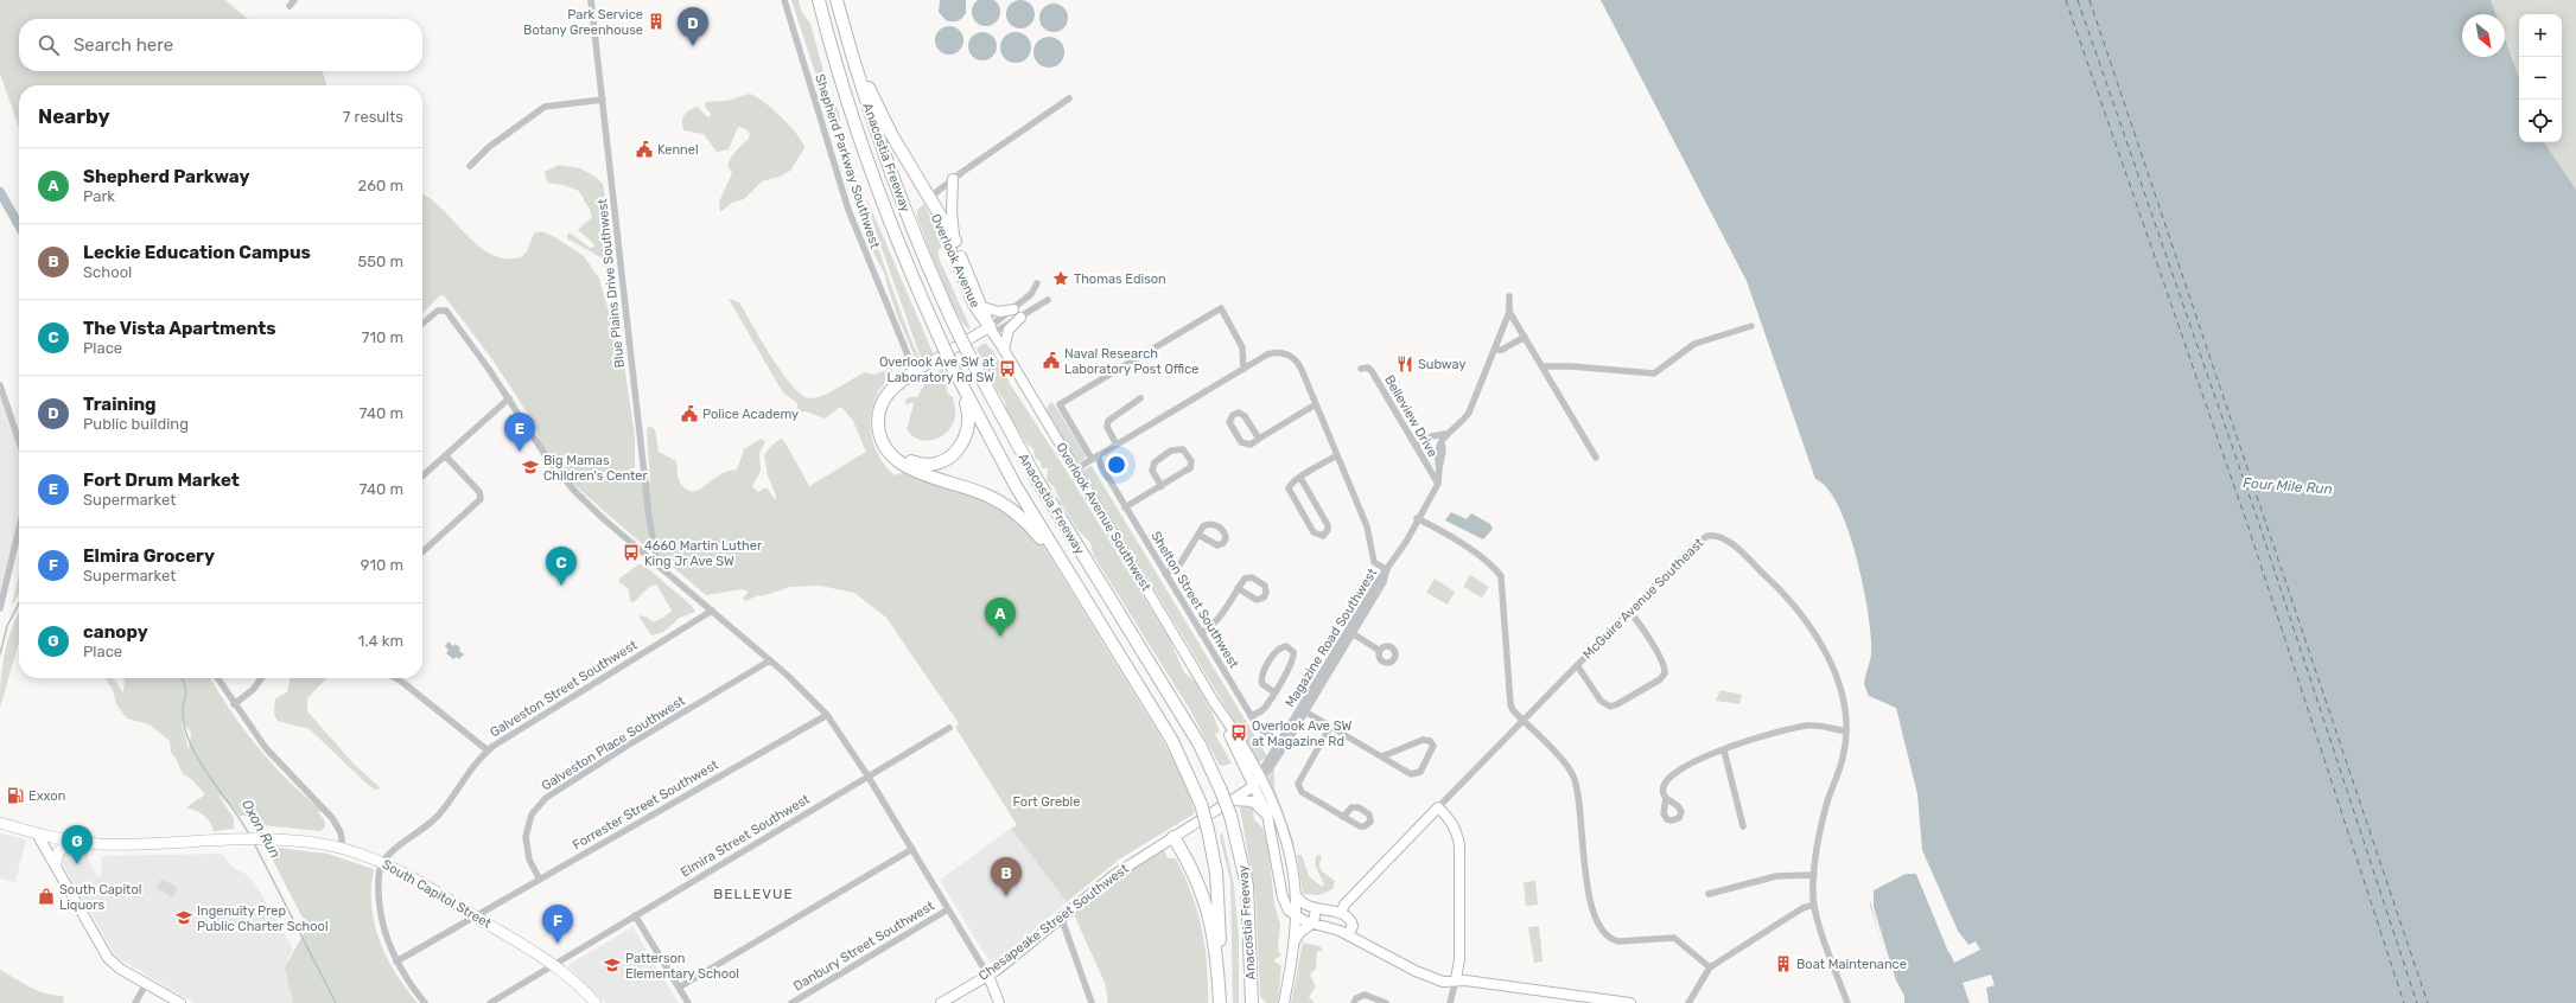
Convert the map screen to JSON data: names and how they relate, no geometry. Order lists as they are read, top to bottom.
{
  "streets": {
    "highway": ["Anacostia Freeway"],
    "main road": ["South Capitol Street"],
    "street": [
      "Shepherd Parkway Southwest",
      "Overlook Avenue",
      "Blue Plains Drive Southwest",
      "Belleview Drive",
      "Overlook Avenue Southwest",
      "McGuire Avenue Southeast",
      "Shelton Street Southwest",
      "Magazine Road Southwest",
      "Galveston Street Southwest",
      "Galveston Place Southwest",
      "Forrester Street Southwest",
      "Elmira Street Southwest",
      "Chesapeake Street Southwest",
      "Danbury Street Southwest"
    ]
  },
  "crossings": [
    ["Overlook Avenue", "Overlook Avenue Southwest"],
    ["Belleview Drive", "Magazine Road Southwest"],
    ["Overlook Avenue Southwest", "Magazine Road Southwest"],
    ["Overlook Avenue Southwest", "Chesapeake Street Southwest"],
    ["Shelton Street Southwest", "Magazine Road Southwest"],
    ["Magazine Road Southwest", "Chesapeake Street Southwest"],
    ["Galveston Street Southwest", "South Capitol Street"],
    ["Galveston Place Southwest", "Forrester Street Southwest"],
    ["Forrester Street Southwest", "South Capitol Street"],
    ["Elmira Street Southwest", "South Capitol Street"]
  ],
  "districts": ["BELLEVUE"],
  "water": ["Four Mile Run", "Oxon Run"],
  "parks": ["Fort Greble"],
  "places": {
    "building": ["Park Service Botany Greenhouse", "Boat Maintenance"],
    "public building": ["Kennel", "Naval Research Laboratory Post Office", "Police Academy"],
    "place": ["Thomas Edison"],
    "restaurant": ["Subway"],
    "bus stop": ["Overlook Ave SW at Laboratory Rd SW", "4660 Martin Luther King Jr Ave SW", "Overlook Ave SW at Magazine Rd"],
    "school or university": ["Big Mamas Children's Center", "Ingenuity Prep Public Charter School", "Patterson Elementary School"],
    "fuel station": ["Exxon"],
    "shop": ["South Capitol Liquors"]
  },
  "north": "bottom right",
  "page": {
    "pins": [
      "D",
      "E",
      "C",
      "A",
      "G",
      "B",
      "F"
    ],
    "map_buttons": ["+", "−"],
    "search": "Search here",
    "heading": ["Nearby", "7 results"],
    "list": [
      {
        "mark": "A",
        "name": "Shepherd Parkway",
        "note": "Park",
        "value": "260 m"
      },
      {
        "mark": "B",
        "name": "Leckie Education Campus",
        "note": "School",
        "value": "550 m"
      },
      {
        "mark": "C",
        "name": "The Vista Apartments",
        "note": "Place",
        "value": "710 m"
      },
      {
        "mark": "D",
        "name": "Training",
        "note": "Public building",
        "value": "740 m"
      },
      {
        "mark": "E",
        "name": "Fort Drum Market",
        "note": "Supermarket",
        "value": "740 m"
      },
      {
        "mark": "F",
        "name": "Elmira Grocery",
        "note": "Supermarket",
        "value": "910 m"
      },
      {
        "mark": "G",
        "name": "canopy",
        "note": "Place",
        "value": "1.4 km"
      }
    ]
  }
}
